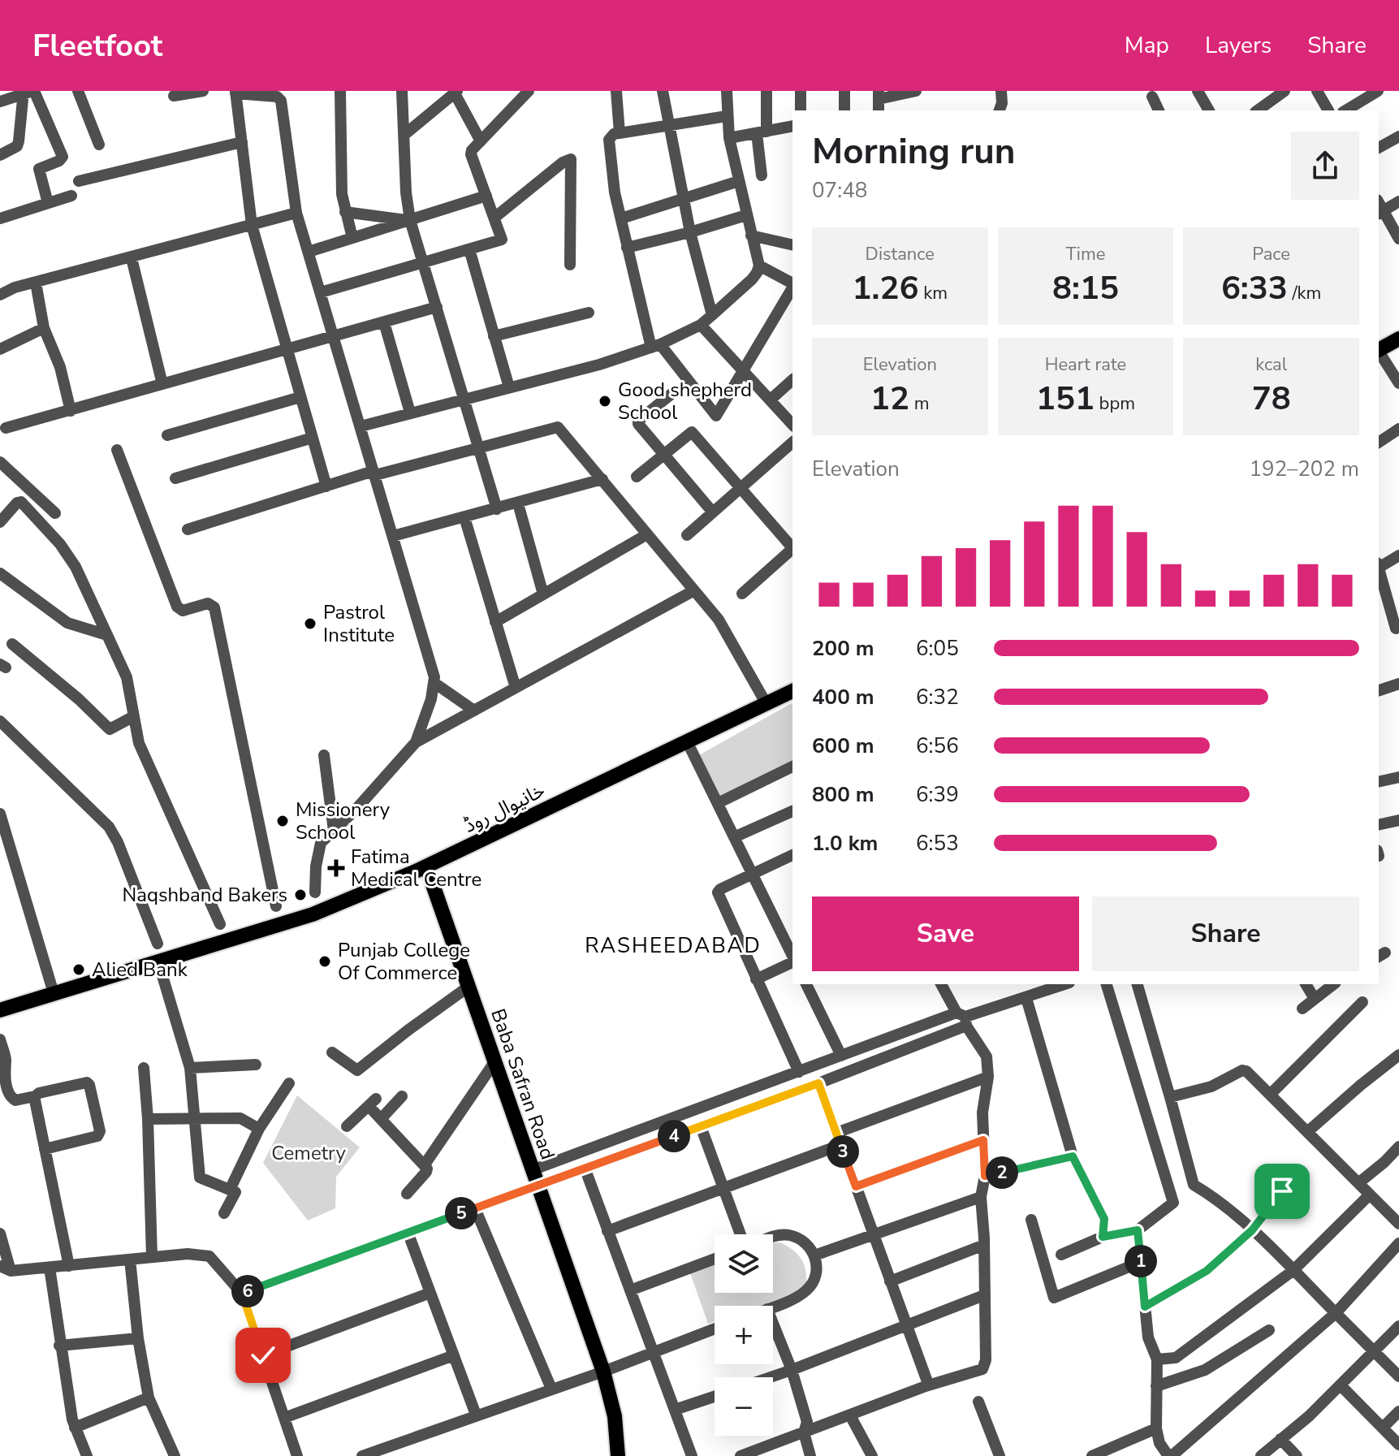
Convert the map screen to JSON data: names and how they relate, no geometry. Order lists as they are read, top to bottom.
{
  "streets": {
    "main road": ["خانیوال روڈ", "Baba Safran Road"]
  },
  "districts": ["RASHEEDABAD"],
  "parks": ["Cemetry"],
  "places": {
    "other": [
      "Good shepherd School",
      "Pastrol Institute",
      "Missionery School",
      "Naqshband Bakers",
      "Punjab College Of Commerce",
      "Alied Bank"
    ],
    "health": ["Fatima Medical Centre"]
  },
  "page": {
    "header": "Fleetfoot",
    "nav": ["Map", "Layers", "Share"],
    "heading": ["Morning run", "07:48"],
    "stats": [
      ["Distance", "1.26 km"],
      ["Time", "8:15"],
      ["Pace", "6:33 /km"],
      ["Elevation", "12 m"],
      ["Heart rate", "151 bpm"],
      ["kcal", "78"]
    ],
    "chart": ["Elevation", "192–202 m"],
    "list": [
      {
        "name": "200 m",
        "note": "6:05"
      },
      {
        "name": "400 m",
        "note": "6:32"
      },
      {
        "name": "600 m",
        "note": "6:56"
      },
      {
        "name": "800 m",
        "note": "6:39"
      },
      {
        "name": "1.0 km",
        "note": "6:53"
      }
    ],
    "buttons": ["Save", "Share"],
    "pins": [
      "4",
      "3",
      "2",
      "5",
      "1",
      "6"
    ],
    "map_buttons": ["+", "−"]
  }
}
